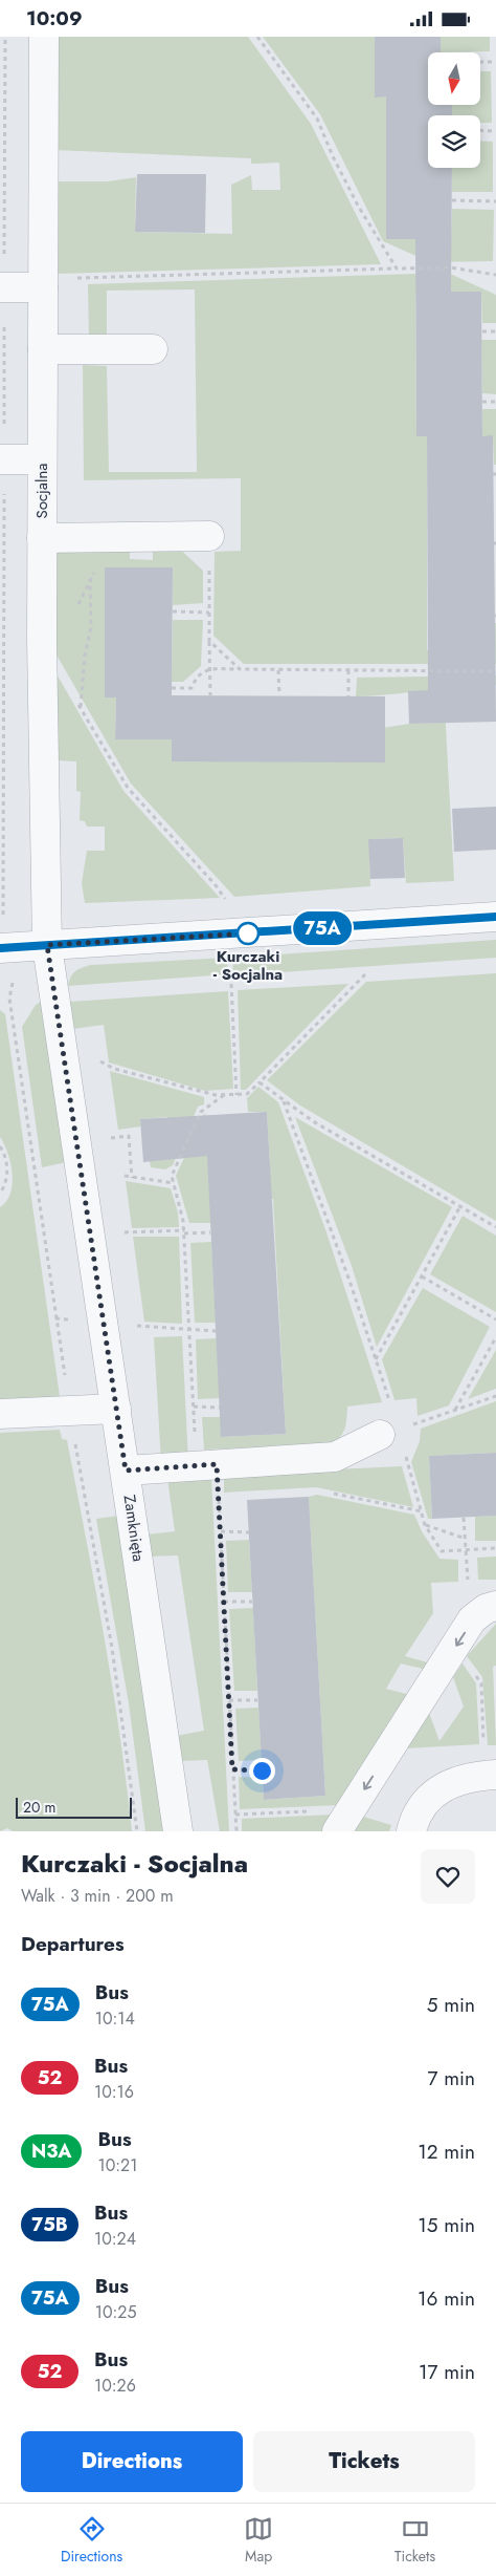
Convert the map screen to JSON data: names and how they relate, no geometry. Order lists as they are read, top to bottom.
{
  "streets": {
    "street": ["Socjalna", "Zamknięta"]
  },
  "crossings": [
    ["Socjalna", "Zamknięta"]
  ],
  "places": ["Kurczaki - Socjalna"],
  "lines": ["bus line 75A"],
  "scale_bar": "20 m",
  "north": "bottom",
  "page": {
    "status": "10:09",
    "on_map": "75A",
    "scale": "20 m",
    "heading": [
      ["Kurczaki - Socjalna", "Walk · 3 min · 200 m"],
      "Departures"
    ],
    "list": [
      {
        "mark": "75A",
        "name": "Bus",
        "note": "10:14",
        "value": "5 min"
      },
      {
        "mark": "52",
        "name": "Bus",
        "note": "10:16",
        "value": "7 min"
      },
      {
        "mark": "N3A",
        "name": "Bus",
        "note": "10:21",
        "value": "12 min"
      },
      {
        "mark": "75B",
        "name": "Bus",
        "note": "10:24",
        "value": "15 min"
      },
      {
        "mark": "75A",
        "name": "Bus",
        "note": "10:25",
        "value": "16 min"
      },
      {
        "mark": "52",
        "name": "Bus",
        "note": "10:26",
        "value": "17 min"
      }
    ],
    "buttons": ["Directions", "Tickets"],
    "tabs": ["Directions", "Map", "Tickets"]
  }
}
